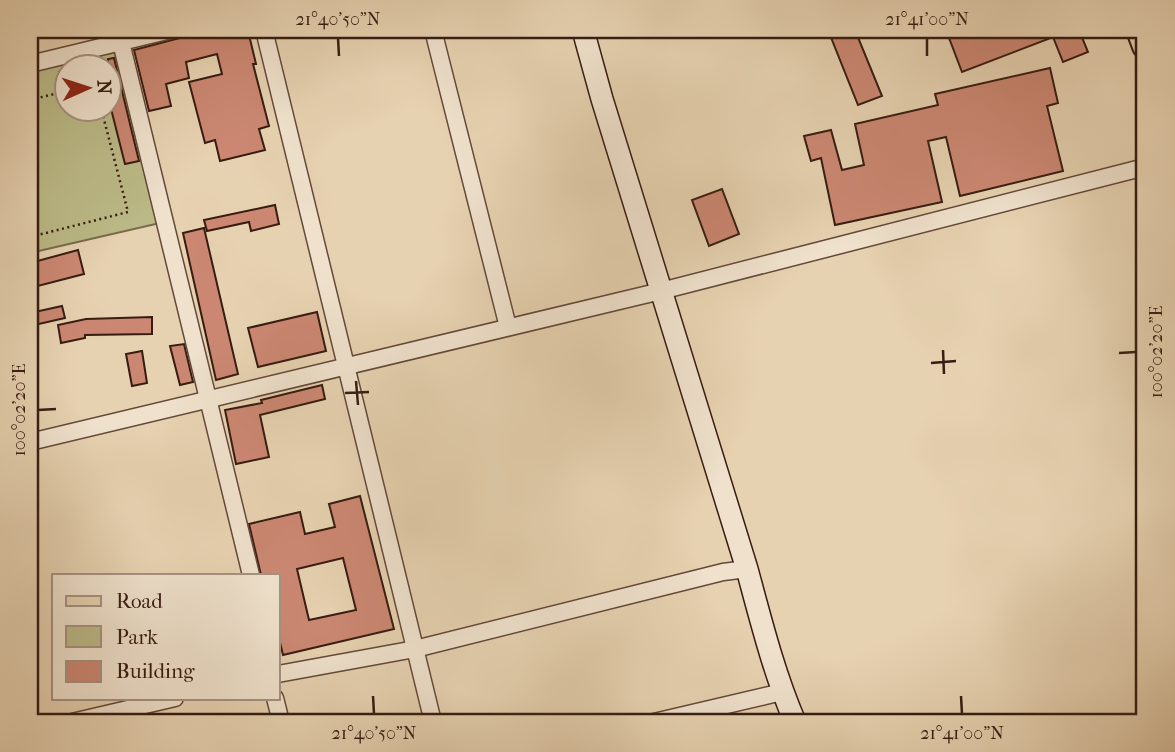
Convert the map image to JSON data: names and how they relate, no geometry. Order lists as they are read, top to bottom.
{
  "legend": ["Road", "Park", "Building"],
  "north": "right",
  "coordinates": ["21°40'50\"N", "21°41'00\"N", "100°02'20\"E"]
}
